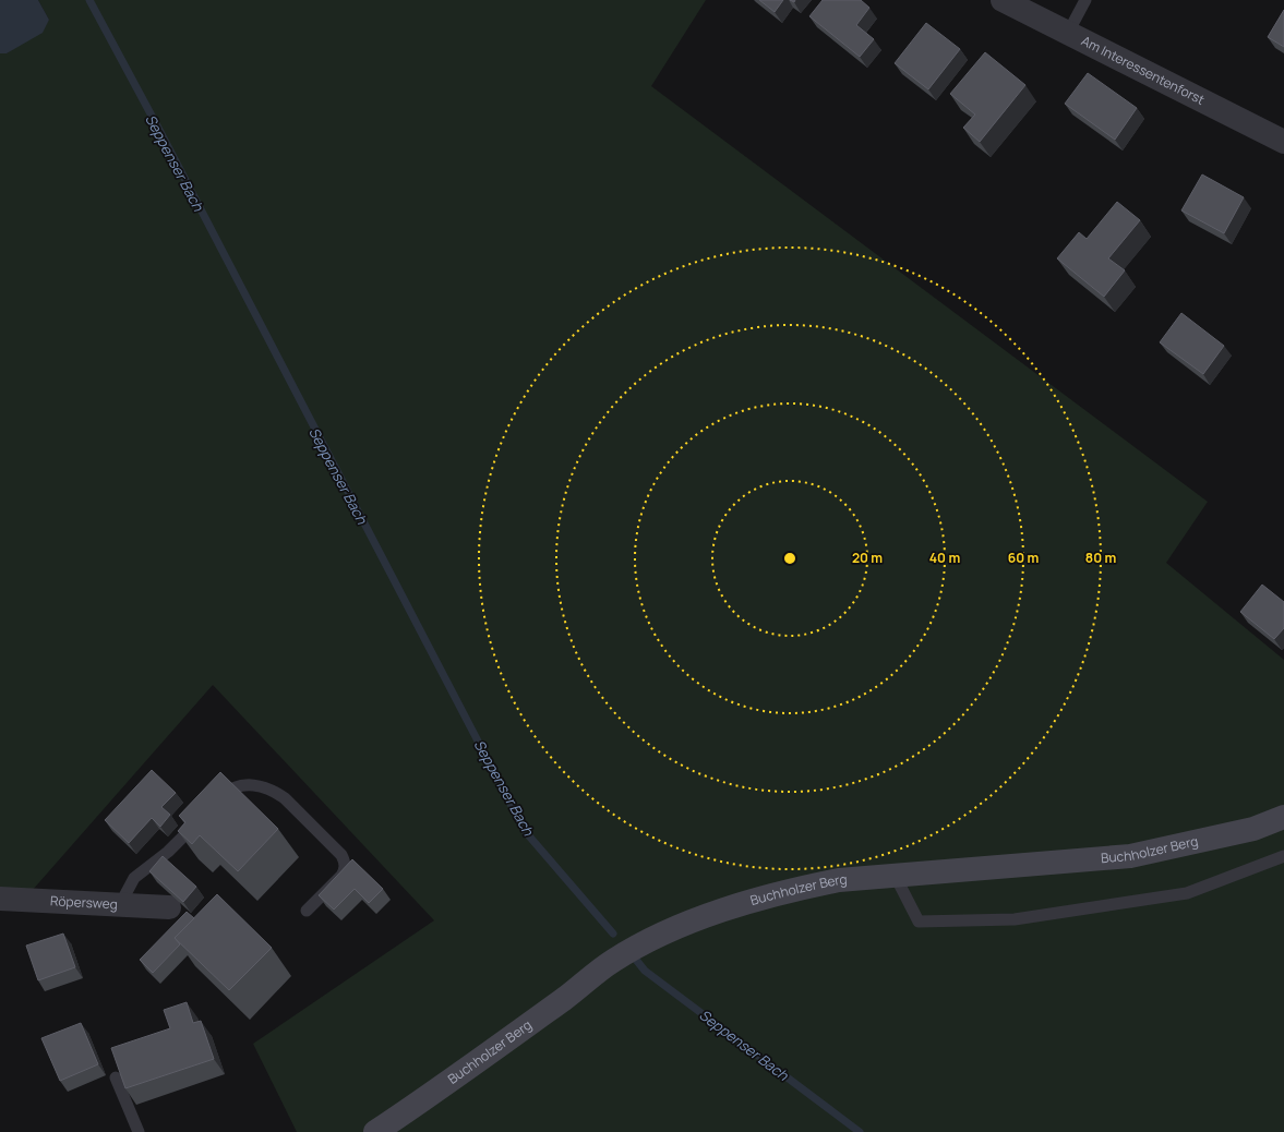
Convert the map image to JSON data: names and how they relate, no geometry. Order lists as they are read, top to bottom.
{
  "streets": {
    "main road": ["Buchholzer Berg"],
    "street": ["Am Interessentenforst", "Röpersweg"]
  },
  "water": ["Seppenser Bach"],
  "rings": [
    "20 m",
    "40 m",
    "60 m",
    "80 m"
  ]
}
